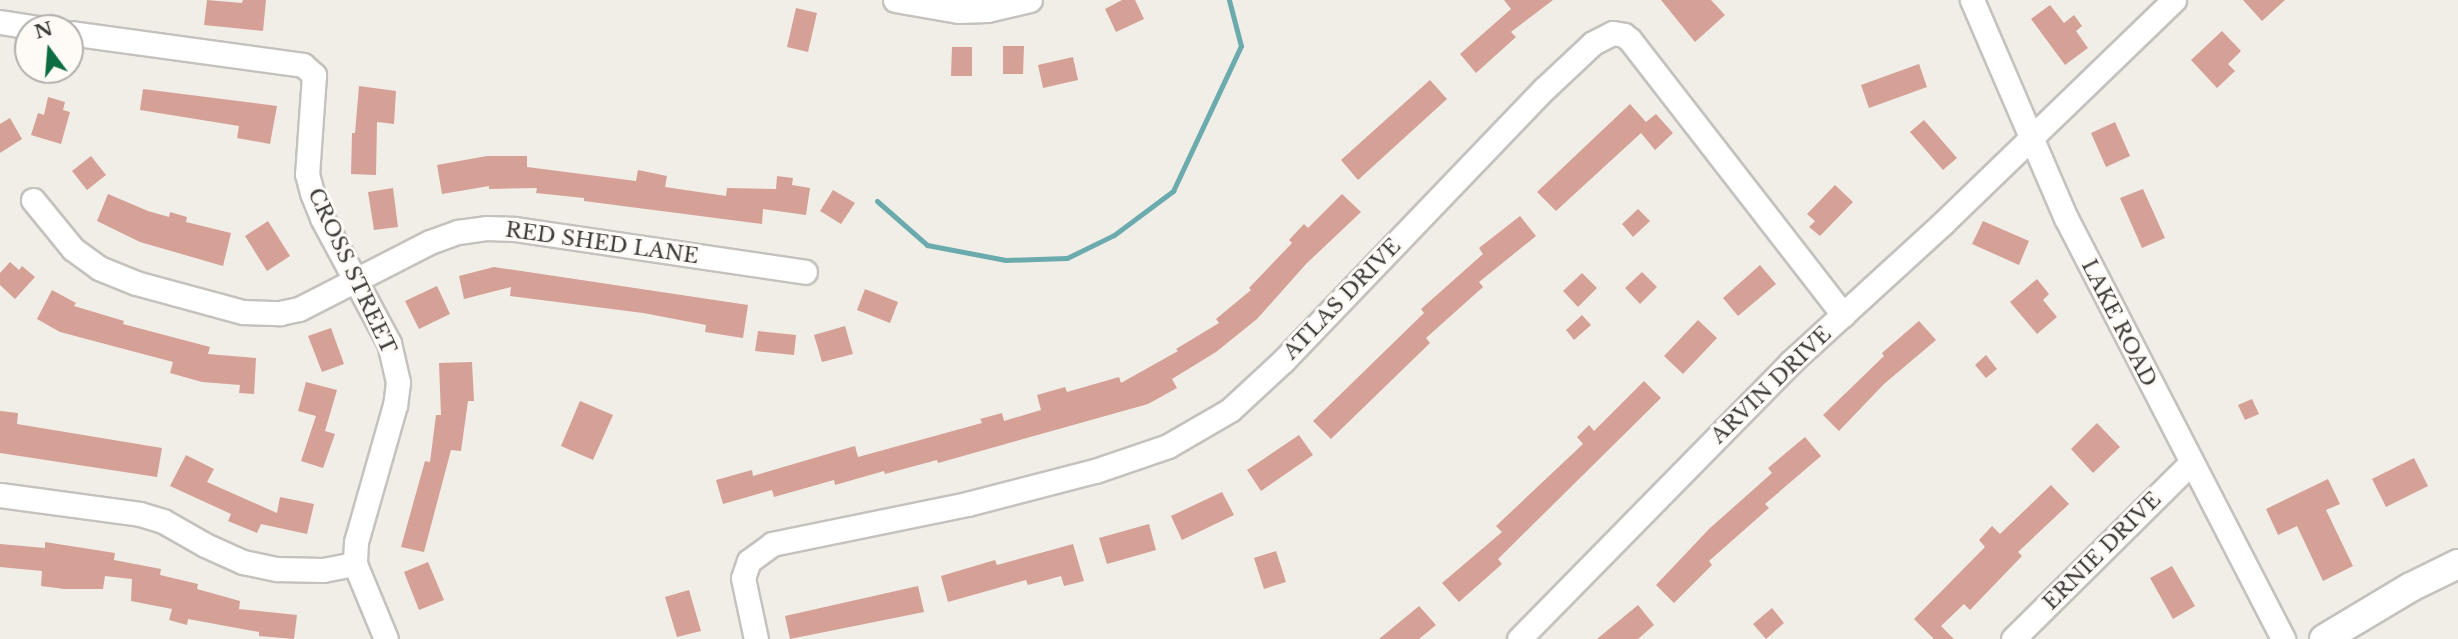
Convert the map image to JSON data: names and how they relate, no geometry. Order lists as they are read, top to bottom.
{
  "streets": {
    "street": [
      "RED SHED LANE",
      "CROSS STREET",
      "ATLAS DRIVE",
      "LAKE ROAD",
      "ARVIN DRIVE",
      "ERNIE DRIVE"
    ]
  },
  "crossings": [
    ["RED SHED LANE", "CROSS STREET"],
    ["ATLAS DRIVE", "ARVIN DRIVE"],
    ["LAKE ROAD", "ARVIN DRIVE"],
    ["LAKE ROAD", "ERNIE DRIVE"]
  ],
  "north": "top"
}
